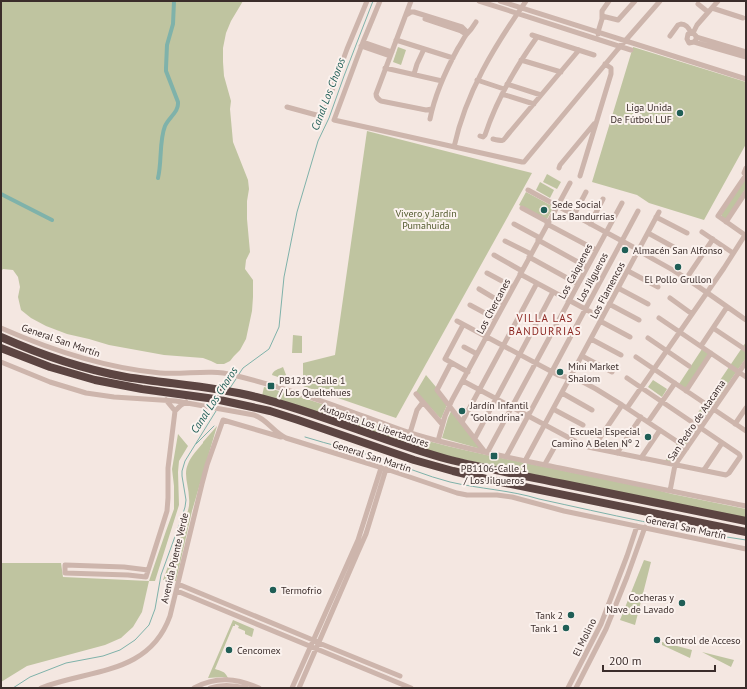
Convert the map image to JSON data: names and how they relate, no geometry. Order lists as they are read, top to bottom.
{
  "streets": {
    "highway": ["Autopista Los Libertadores"],
    "street": [
      "Los Caiquenes",
      "Los Jilgueros",
      "Los Flamencos",
      "Los Chercanes",
      "General San Martín",
      "San Pedro de Atacama",
      "Avenida Puente Verde",
      "El Molino"
    ]
  },
  "crossings": [
    ["Los Caiquenes", "General San Martín"],
    ["Los Jilgueros", "General San Martín"],
    ["Los Flamencos", "General San Martín"],
    ["Los Chercanes", "General San Martín"],
    ["General San Martín", "San Pedro de Atacama"],
    ["General San Martín", "Avenida Puente Verde"],
    ["General San Martín", "El Molino"]
  ],
  "districts": ["VILLA LAS BANDURRIAS"],
  "water": ["Canal Los Choros"],
  "parks": ["Vivero y Jardín Pumahuida"],
  "places": {
    "other": [
      "Liga Unida De Fútbol LUF",
      "Sede Social Las Bandurrias",
      "Almacén San Alfonso",
      "El Pollo Grullon",
      "Mini Market Shalom",
      "Jardín Infantil \"Golondrina\"",
      "Escuela Especial Camino A Belen Nº 2",
      "Termofrio",
      "Cocheras y Nave de Lavado",
      "Tank 2",
      "Tank 1",
      "Control de Acceso",
      "Cencomex"
    ],
    "transit": ["PB1219-Calle 1 / Los Queltehues", "PB1106-Calle 1 / Los Jilgueros"]
  },
  "scale_bar": "200 m"
}
